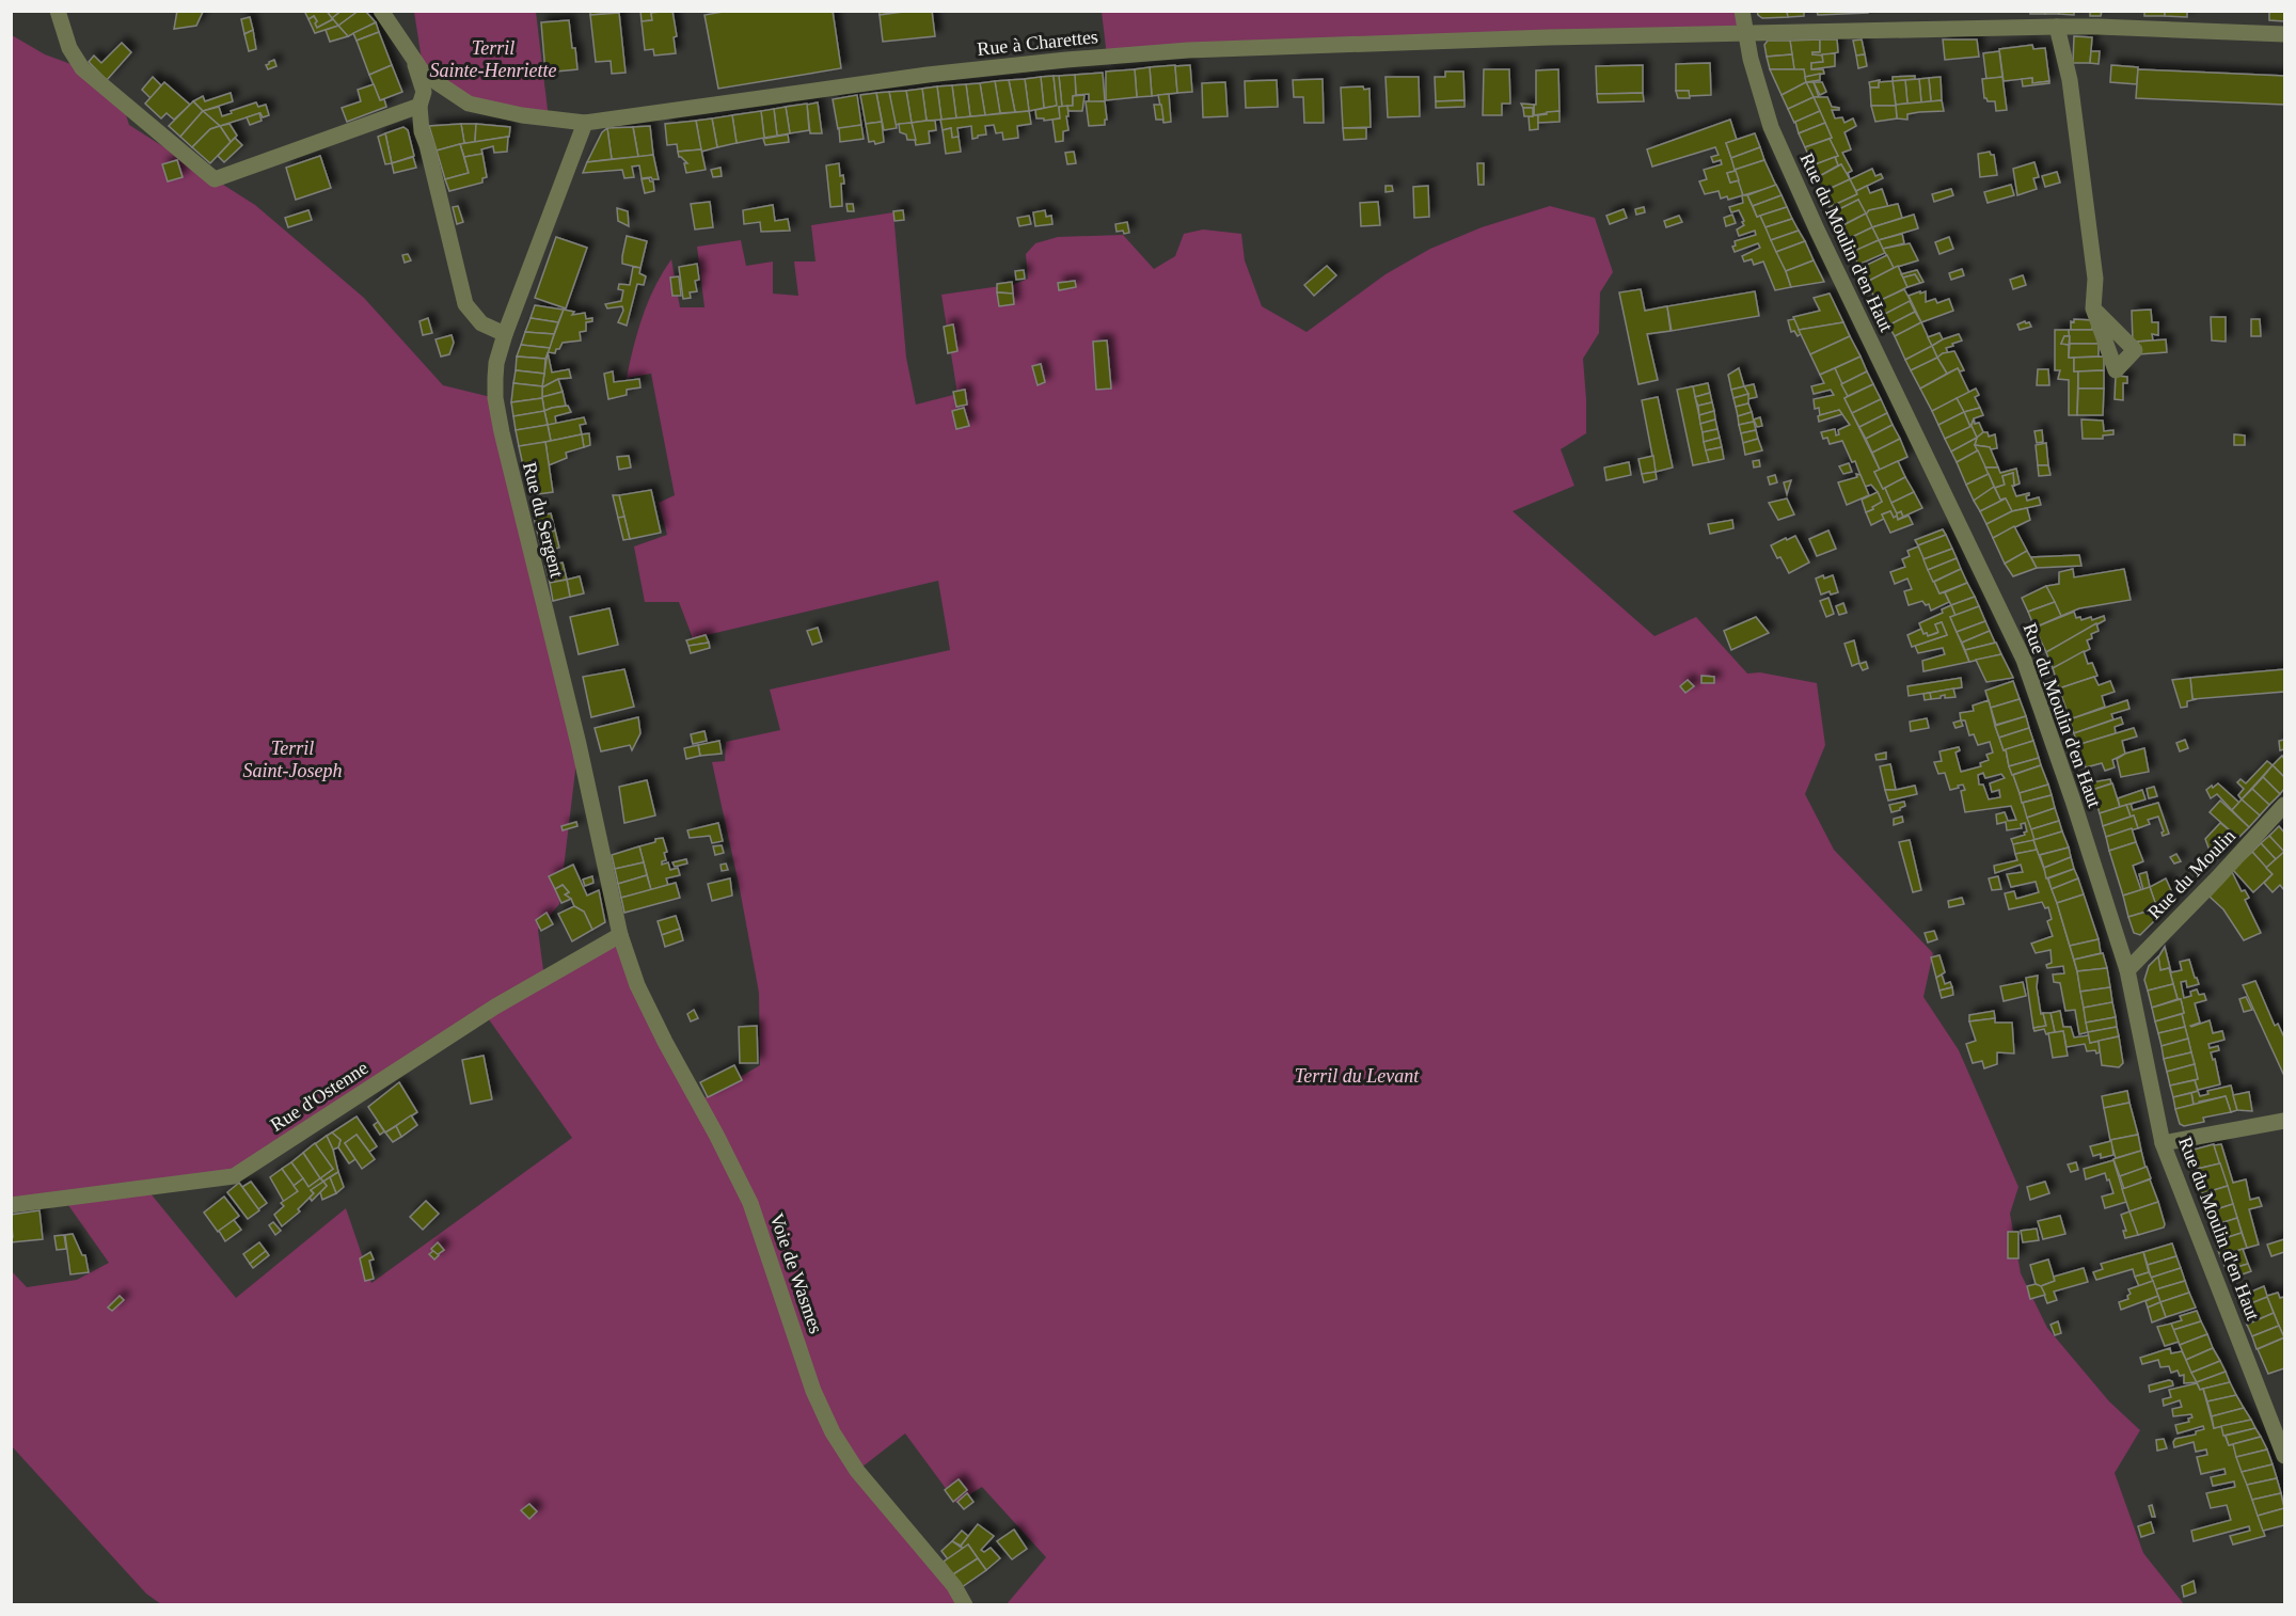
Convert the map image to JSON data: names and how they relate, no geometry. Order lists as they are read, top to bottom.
{
  "streets": {
    "street": [
      "Rue à Charettes",
      "Rue du Moulin d'en Haut",
      "Rue du Sergent",
      "Rue du Moulin",
      "Rue d'Ostenne",
      "Voie de Wasmes"
    ]
  },
  "crossings": [
    ["Rue à Charettes", "Rue du Moulin d'en Haut"],
    ["Rue à Charettes", "Rue du Sergent"],
    ["Rue du Moulin d'en Haut", "Rue du Moulin"],
    ["Rue du Sergent", "Rue d'Ostenne"],
    ["Rue du Sergent", "Voie de Wasmes"],
    ["Rue d'Ostenne", "Voie de Wasmes"]
  ],
  "parks": ["Terril Sainte-Henriette", "Terril Saint-Joseph", "Terril du Levant"]
}
